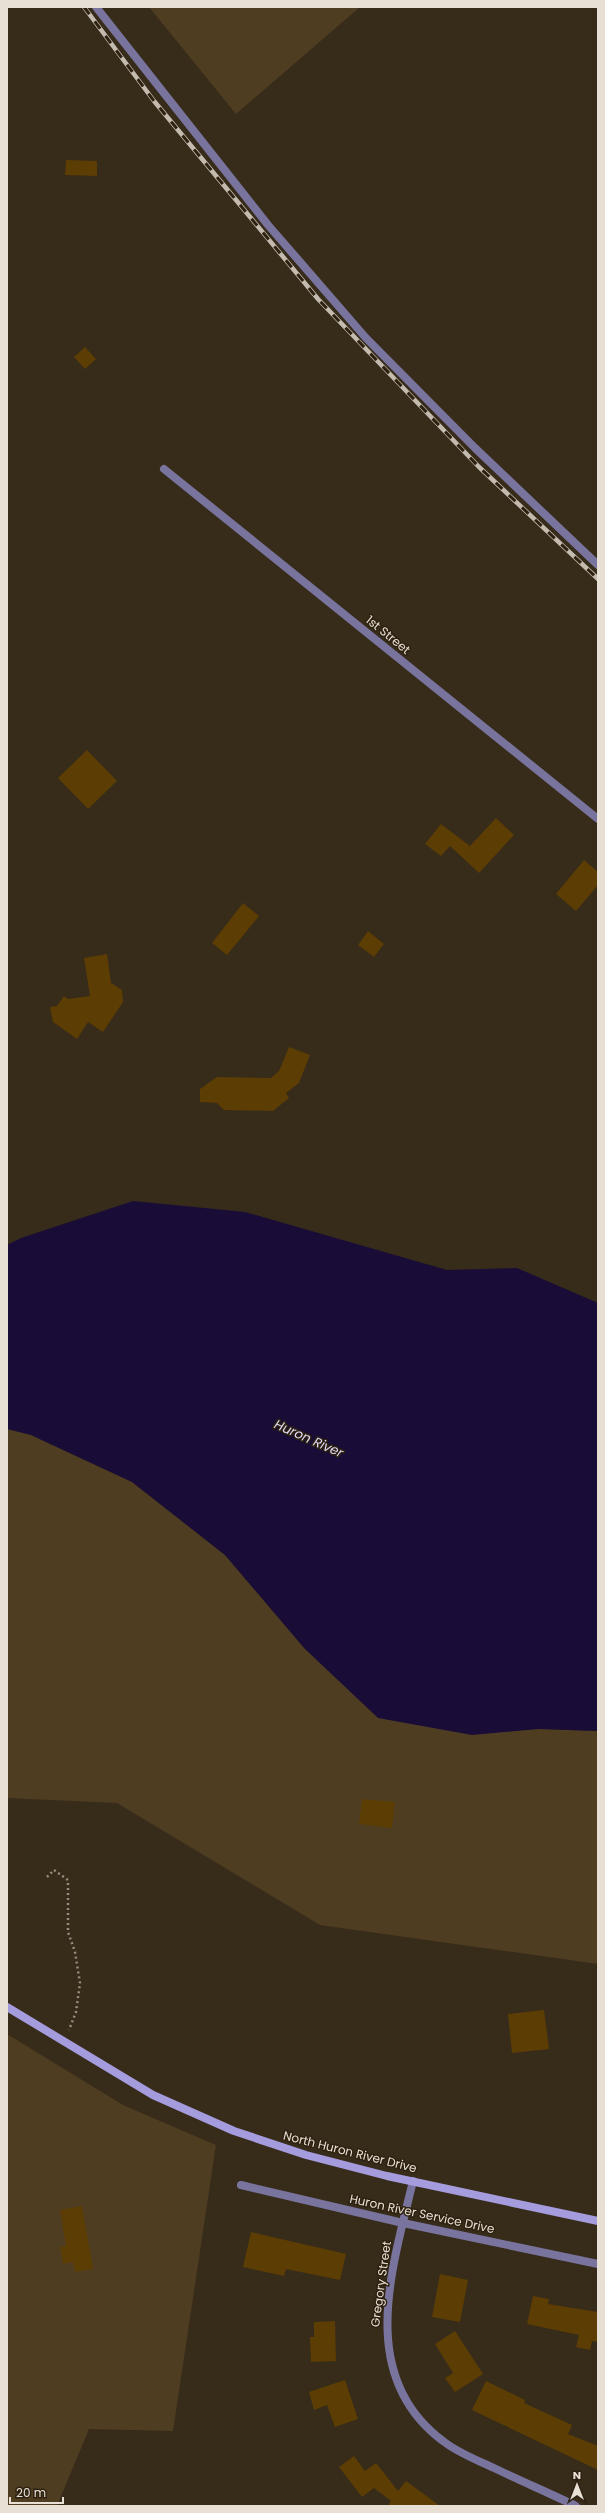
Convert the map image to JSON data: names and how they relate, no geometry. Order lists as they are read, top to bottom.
{
  "streets": {
    "main road": ["North Huron River Drive"],
    "street": ["1st Street", "Huron River Service Drive", "Gregory Street"]
  },
  "crossings": [
    ["North Huron River Drive", "Gregory Street"],
    ["Huron River Service Drive", "Gregory Street"]
  ],
  "water": ["Huron River"],
  "scale_bar": "20 m",
  "north": "top"
}
